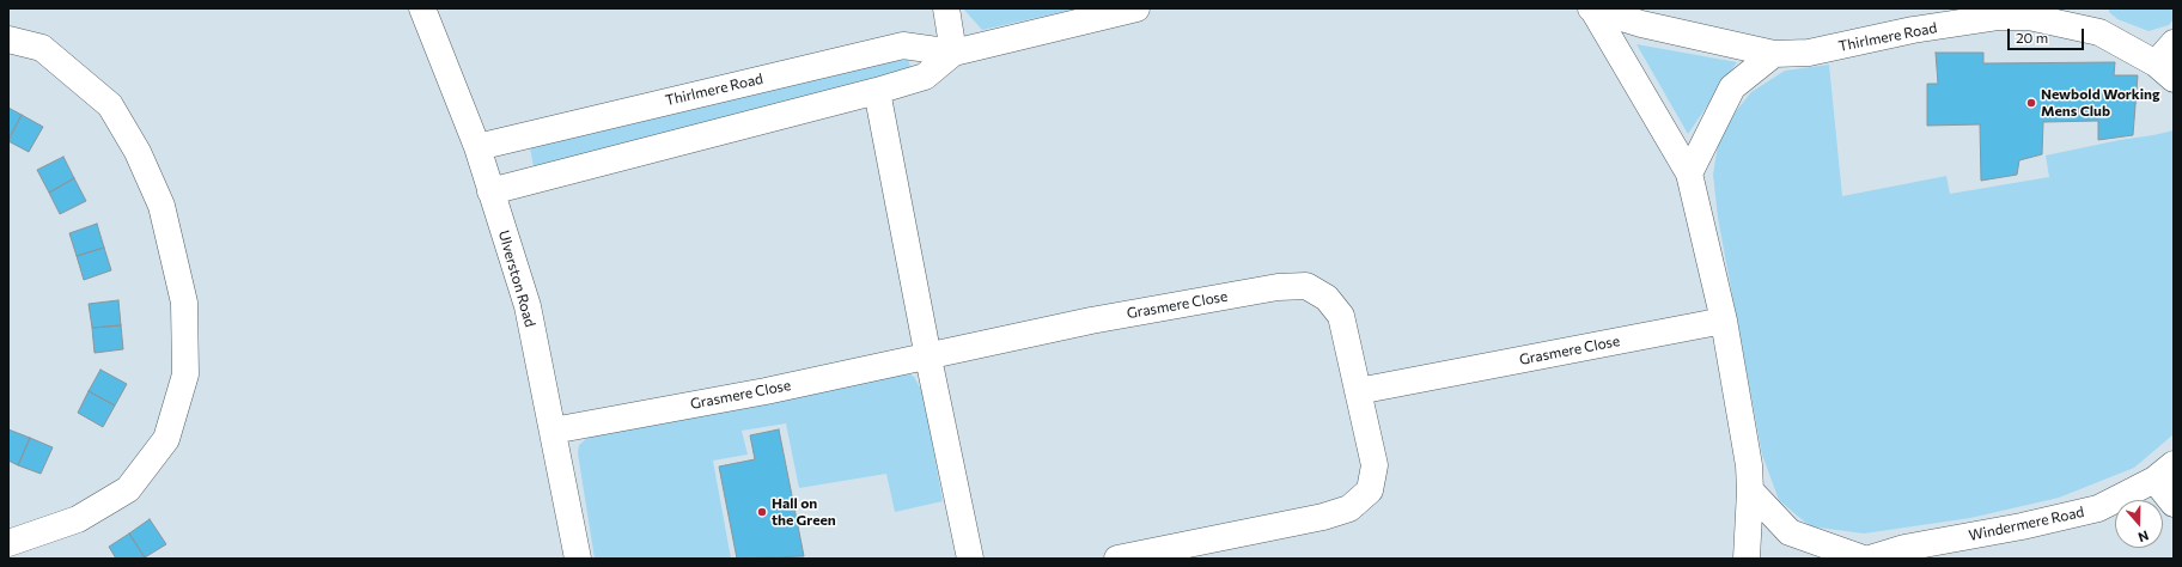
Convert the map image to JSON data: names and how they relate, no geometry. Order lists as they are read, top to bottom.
{
  "streets": {
    "street": [
      "Thirlmere Road",
      "Ulverston Road",
      "Grasmere Close",
      "Windermere Road"
    ]
  },
  "crossings": [
    ["Thirlmere Road", "Ulverston Road"],
    ["Thirlmere Road", "Grasmere Close"],
    ["Ulverston Road", "Grasmere Close"]
  ],
  "places": ["Newbold Working Mens Club", "Hall on the Green"],
  "scale_bar": "20 m",
  "north": "bottom"
}
